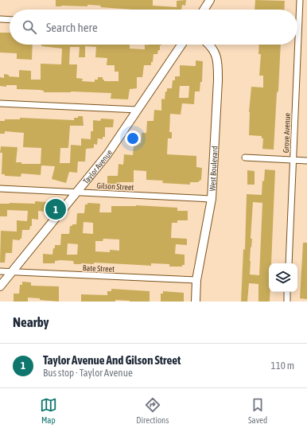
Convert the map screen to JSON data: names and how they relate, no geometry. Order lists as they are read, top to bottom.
{
  "streets": {
    "street": [
      "Grove Avenue",
      "Taylor Avenue",
      "West Boulevard",
      "Gilson Street",
      "Bate Street"
    ]
  },
  "crossings": [
    ["Taylor Avenue", "Gilson Street"],
    ["Taylor Avenue", "Bate Street"],
    ["West Boulevard", "Gilson Street"],
    ["West Boulevard", "Bate Street"]
  ],
  "page": {
    "search": "Search here",
    "pins": "1",
    "heading": "Nearby",
    "list": [
      {
        "mark": "1",
        "name": "Taylor Avenue And Gilson Street",
        "note": "Bus stop · Taylor Avenue",
        "value": "110 m"
      }
    ],
    "nav": ["Map", "Directions", "Saved"]
  }
}
